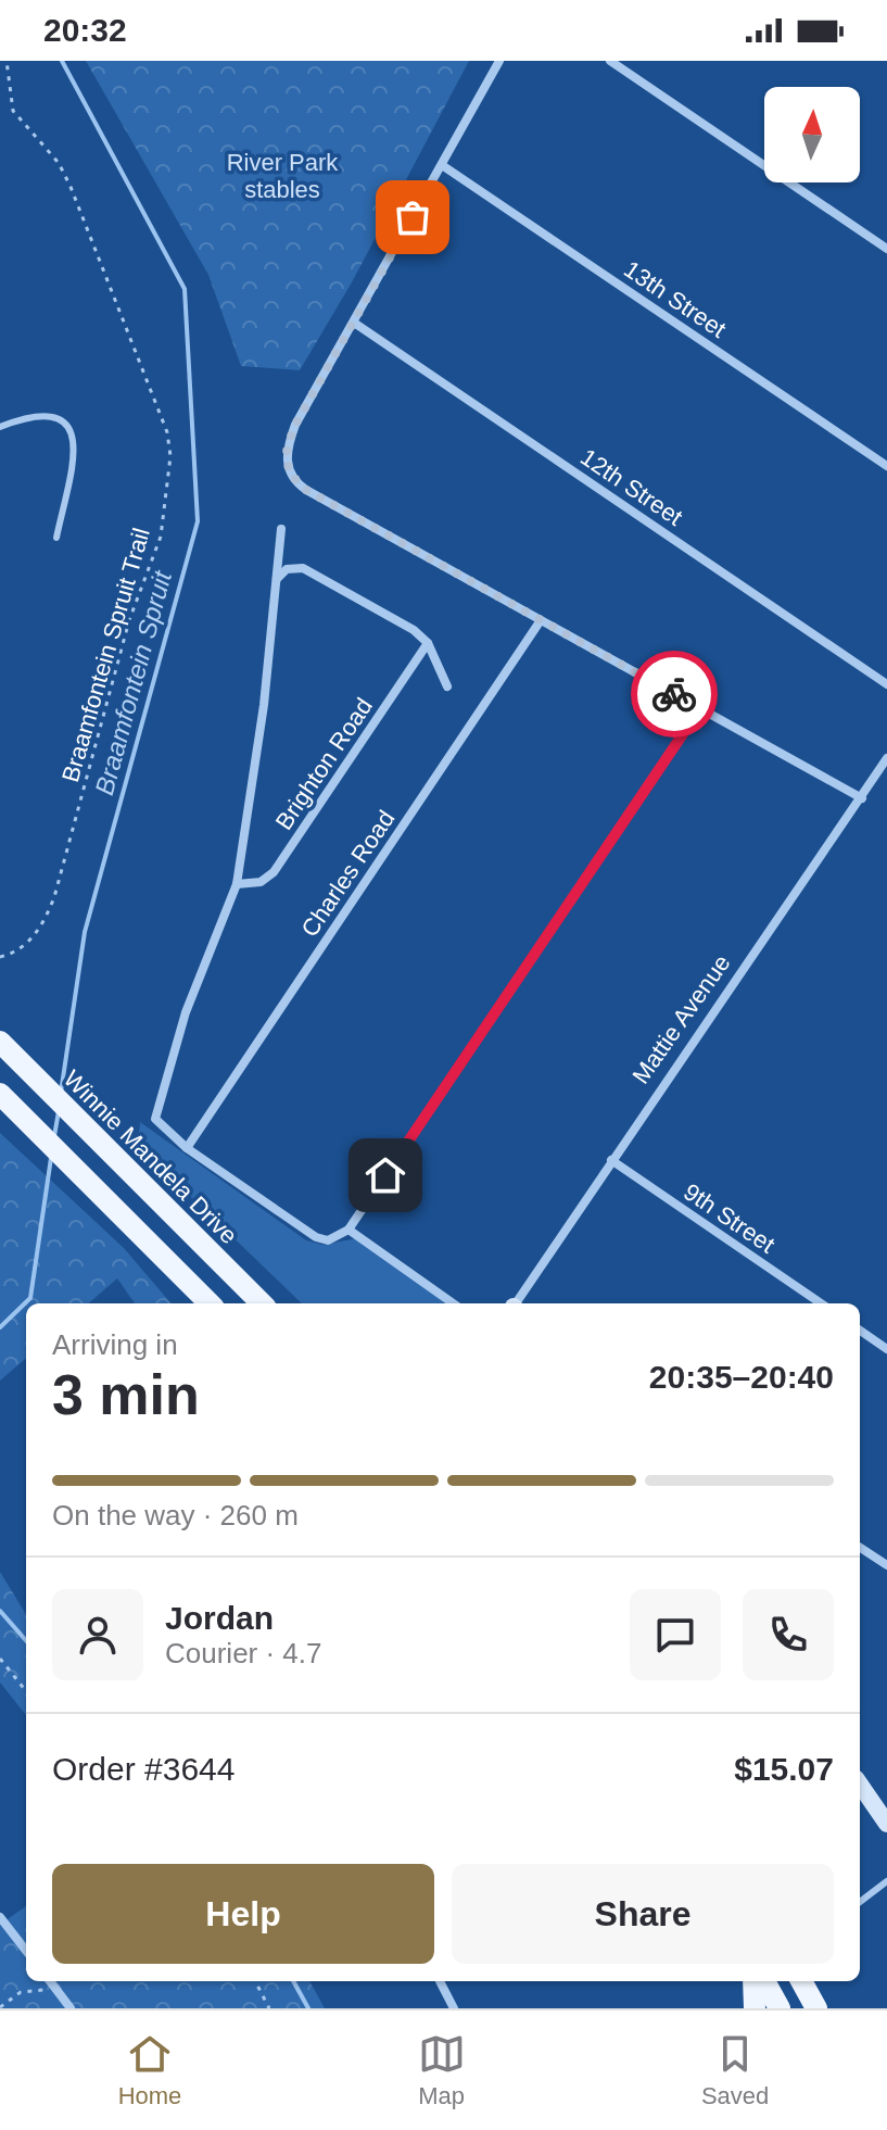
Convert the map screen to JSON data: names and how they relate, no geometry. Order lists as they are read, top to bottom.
{
  "streets": {
    "main road": ["Winnie Mandela Drive"],
    "street": [
      "13th Street",
      "12th Street",
      "Brighton Road",
      "Charles Road",
      "Mattie Avenue",
      "9th Street"
    ],
    "path": ["Braamfontein Spruit Trail"]
  },
  "crossings": [
    ["Brighton Road", "Charles Road"],
    ["Mattie Avenue", "9th Street"]
  ],
  "water": ["Braamfontein Spruit"],
  "parks": ["River Park stables"],
  "north": "top",
  "page": {
    "status": "20:32",
    "heading": ["3 min", "Arriving in", "20:35–20:40"],
    "panel": [
      "Jordan",
      "Courier · 4.7",
      "Order #3644",
      "$15.07"
    ],
    "bar": "On the way · 260 m",
    "buttons": ["Help", "Share"],
    "tabs": ["Home", "Map", "Saved"]
  }
}
